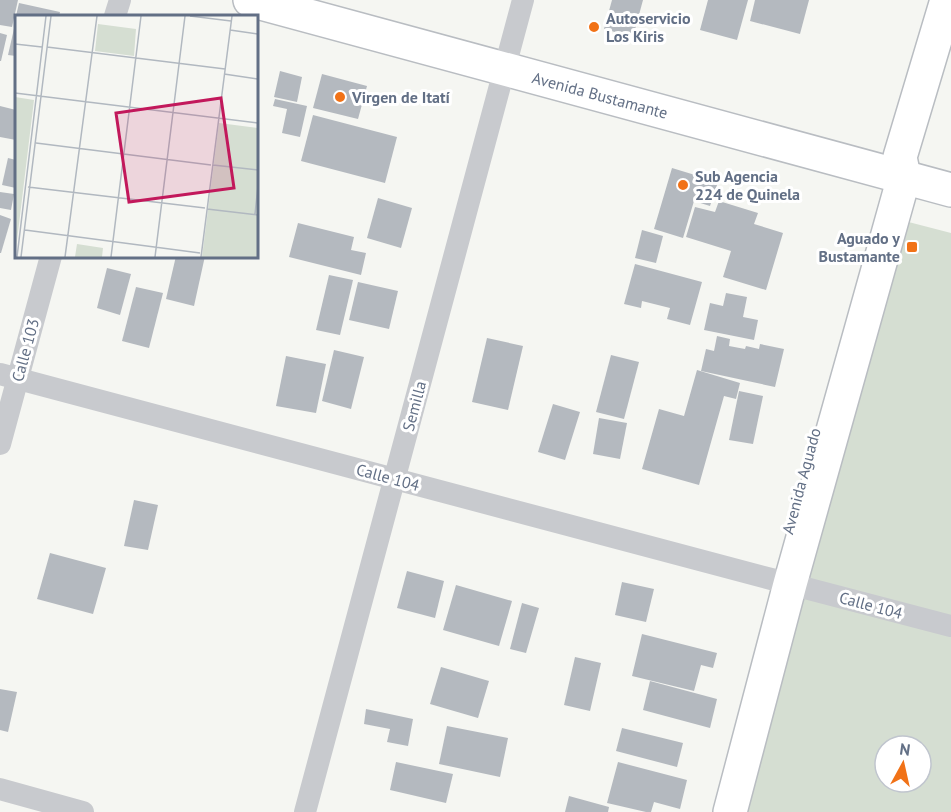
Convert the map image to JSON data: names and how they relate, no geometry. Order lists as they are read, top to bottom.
{
  "streets": {
    "main road": ["Avenida Bustamante", "Avenida Aguado"],
    "street": ["Calle 103", "Semilla", "Calle 104"]
  },
  "crossings": [
    ["Avenida Bustamante", "Semilla"],
    ["Avenida Bustamante", "Avenida Aguado"],
    ["Calle 103", "Calle 104"],
    ["Semilla", "Calle 104"],
    ["Calle 104", "Avenida Aguado"]
  ],
  "places": {
    "other": ["Autoservicio Los Kiris", "Virgen de Itatí", "Sub Agencia 224 de Quinela"],
    "transit": ["Aguado y Bustamante"]
  },
  "north": "top"
}
